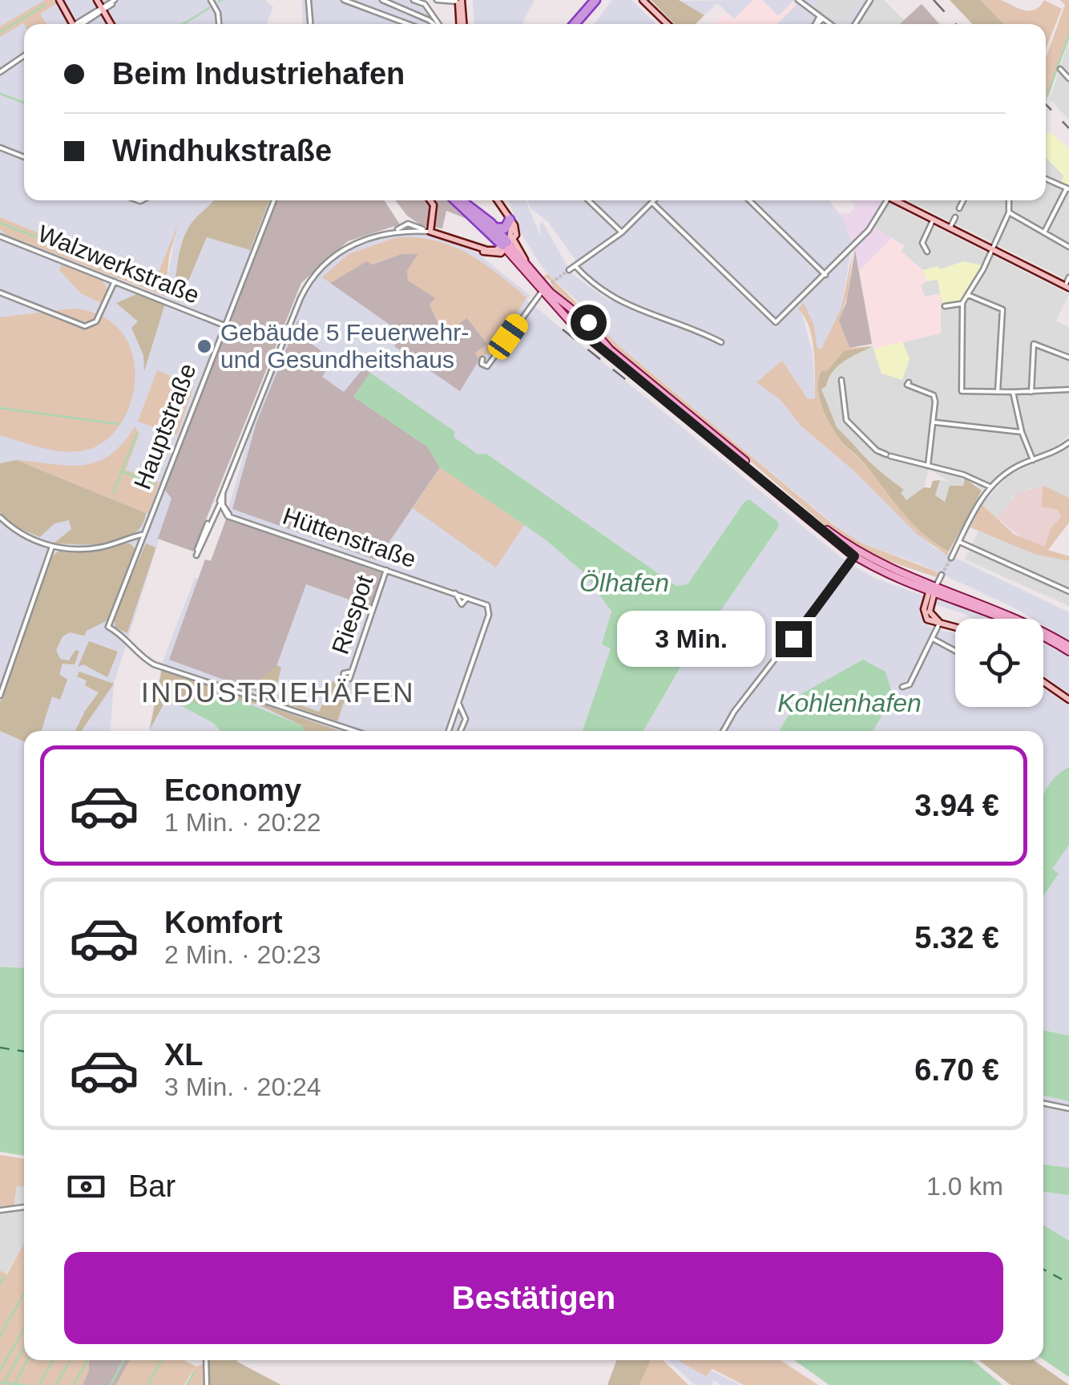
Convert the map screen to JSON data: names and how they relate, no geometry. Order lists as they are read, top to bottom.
{
  "streets": {
    "street": [
      "Walzwerkstraße",
      "Hauptstraße",
      "Hüttenstraße",
      "Riespot"
    ]
  },
  "crossings": [
    ["Walzwerkstraße", "Hauptstraße"],
    ["Hüttenstraße", "Riespot"]
  ],
  "districts": ["INDUSTRIEHÄFEN"],
  "water": ["Ölhafen", "Kohlenhafen"],
  "places": ["Gebäude 5 Feuerwehr- und Gesundheitshaus"],
  "page": {
    "banner": ["Beim Industriehafen", "Windhukstraße"],
    "bubble": "3 Min.",
    "list": [
      {
        "name": "Economy",
        "note": "1 Min. · 20:22",
        "value": "3.94 €"
      },
      {
        "name": "Komfort",
        "note": "2 Min. · 20:23",
        "value": "5.32 €"
      },
      {
        "name": "XL",
        "note": "3 Min. · 20:24",
        "value": "6.70 €"
      }
    ],
    "pay": ["Bar", "1.0 km"],
    "buttons": "Bestätigen"
  }
}
